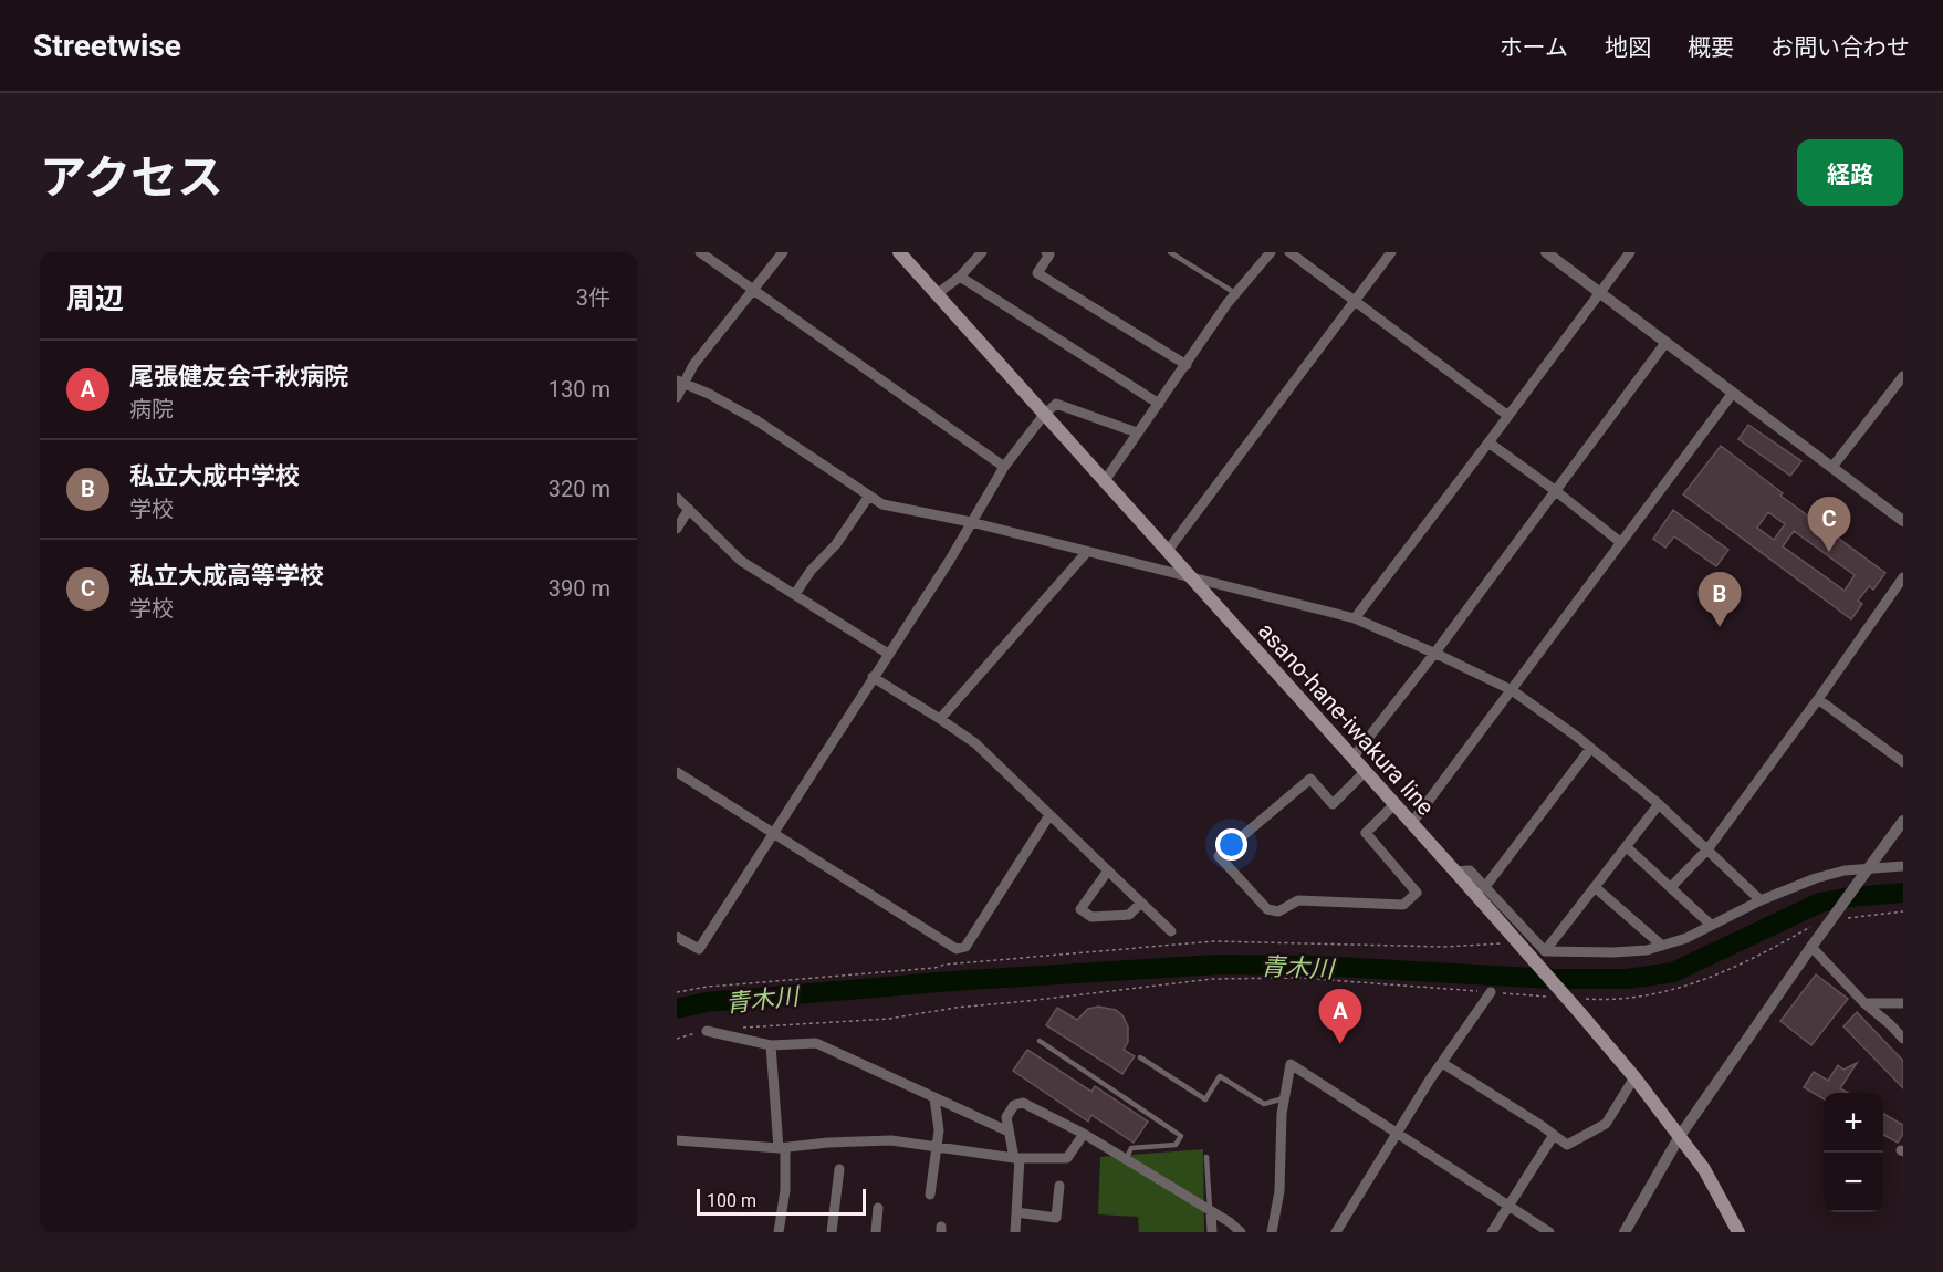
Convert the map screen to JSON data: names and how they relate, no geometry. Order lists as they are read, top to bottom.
{
  "streets": {
    "main road": ["asano-hane-iwakura line"]
  },
  "water": ["青木川"],
  "scale_bar": "100 m",
  "page": {
    "header": "Streetwise",
    "nav": [
      "ホーム",
      "地図",
      "概要",
      "お問い合わせ"
    ],
    "title": "アクセス",
    "buttons": "経路",
    "heading": ["周辺", "3件"],
    "list": [
      {
        "mark": "A",
        "name": "尾張健友会千秋病院",
        "note": "病院",
        "value": "130 m"
      },
      {
        "mark": "B",
        "name": "私立大成中学校",
        "note": "学校",
        "value": "320 m"
      },
      {
        "mark": "C",
        "name": "私立大成高等学校",
        "note": "学校",
        "value": "390 m"
      }
    ],
    "pins": ["C", "B", "A"],
    "map_buttons": ["+", "−"],
    "scale": "100 m"
  }
}
